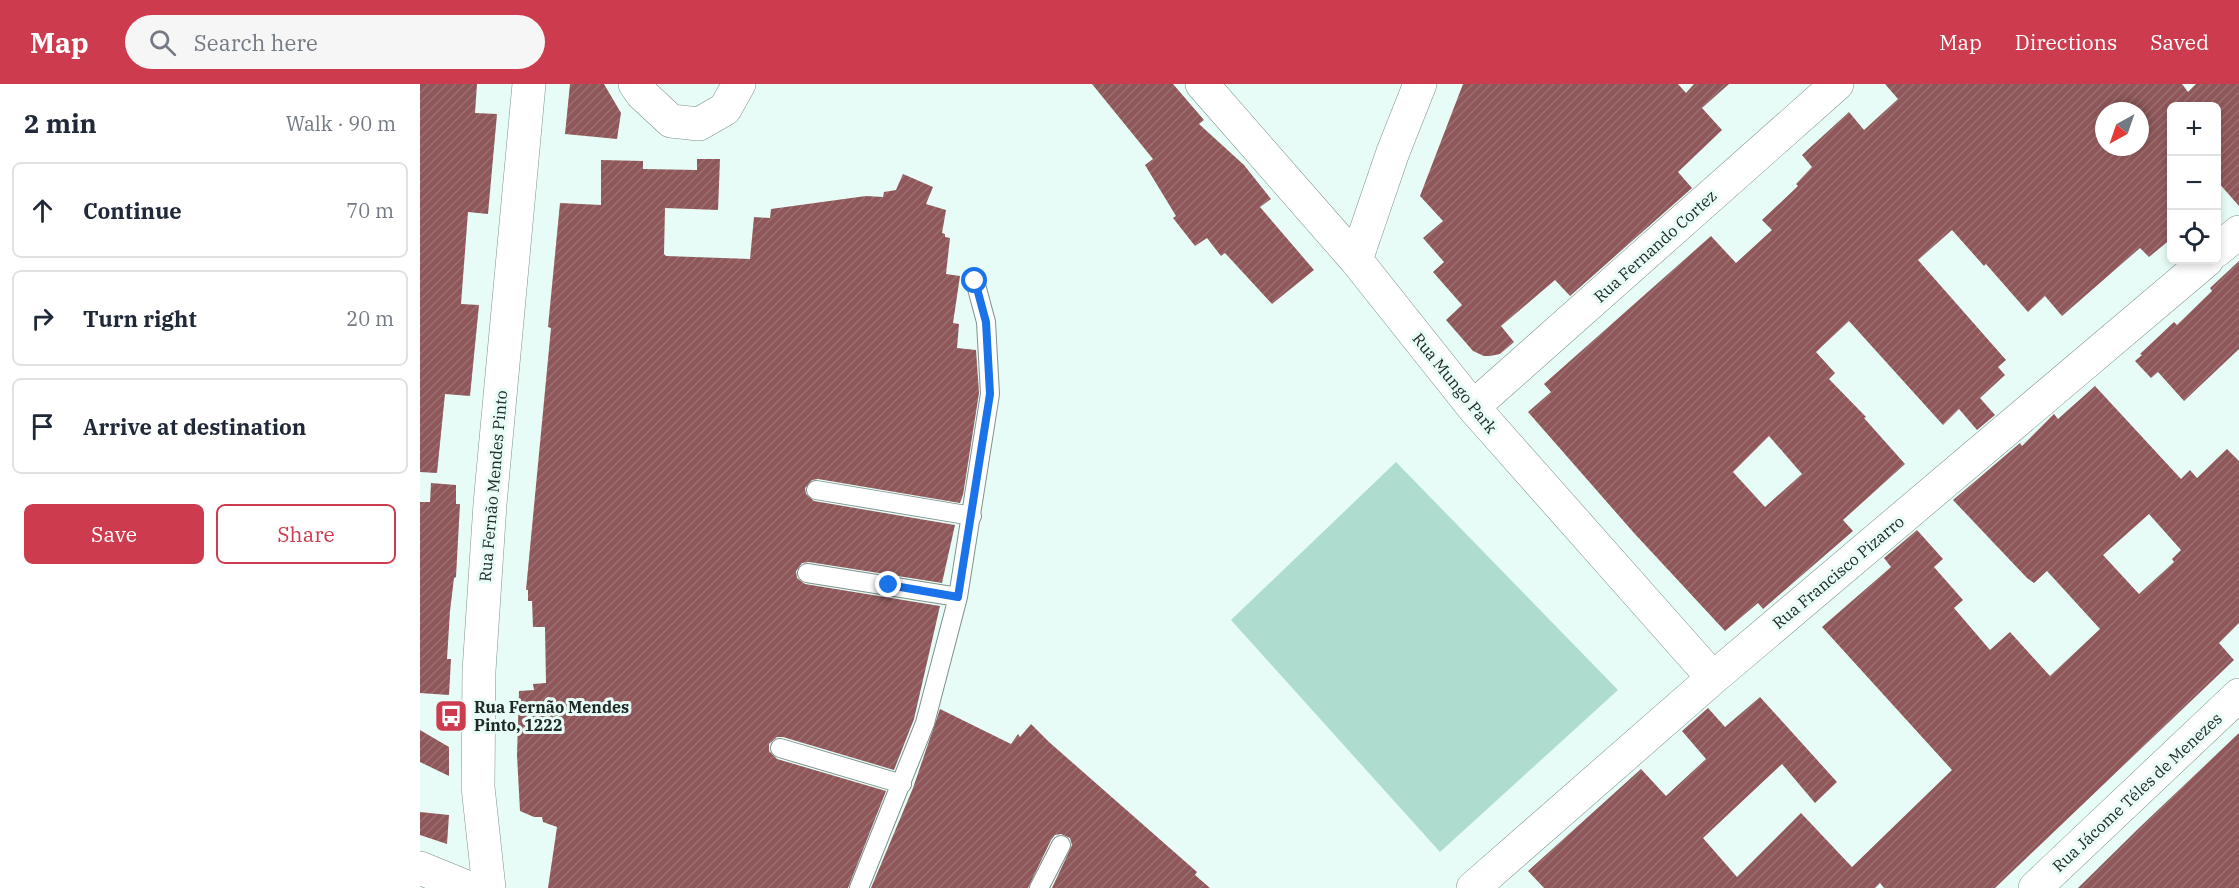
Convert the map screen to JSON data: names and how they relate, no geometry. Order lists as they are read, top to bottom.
{
  "streets": {
    "street": [
      "Rua Fernando Cortez",
      "Rua Mungo Park",
      "Rua Fernão Mendes Pinto",
      "Rua Francisco Pizarro",
      "Rua Jácome Téles de Menezes"
    ]
  },
  "crossings": [
    ["Rua Fernando Cortez", "Rua Mungo Park"],
    ["Rua Mungo Park", "Rua Francisco Pizarro"]
  ],
  "places": {
    "bus stop": ["Rua Fernão Mendes Pinto, 1222"]
  },
  "north": "bottom left",
  "page": {
    "header": "Map",
    "search": "Search here",
    "nav": ["Map", "Directions", "Saved"],
    "heading": ["2 min", "Walk · 90 m"],
    "map_buttons": ["+", "−"],
    "list": [
      ["Continue", "70 m"],
      ["Turn right", "20 m"],
      "Arrive at destination"
    ],
    "buttons": ["Save", "Share"]
  }
}
